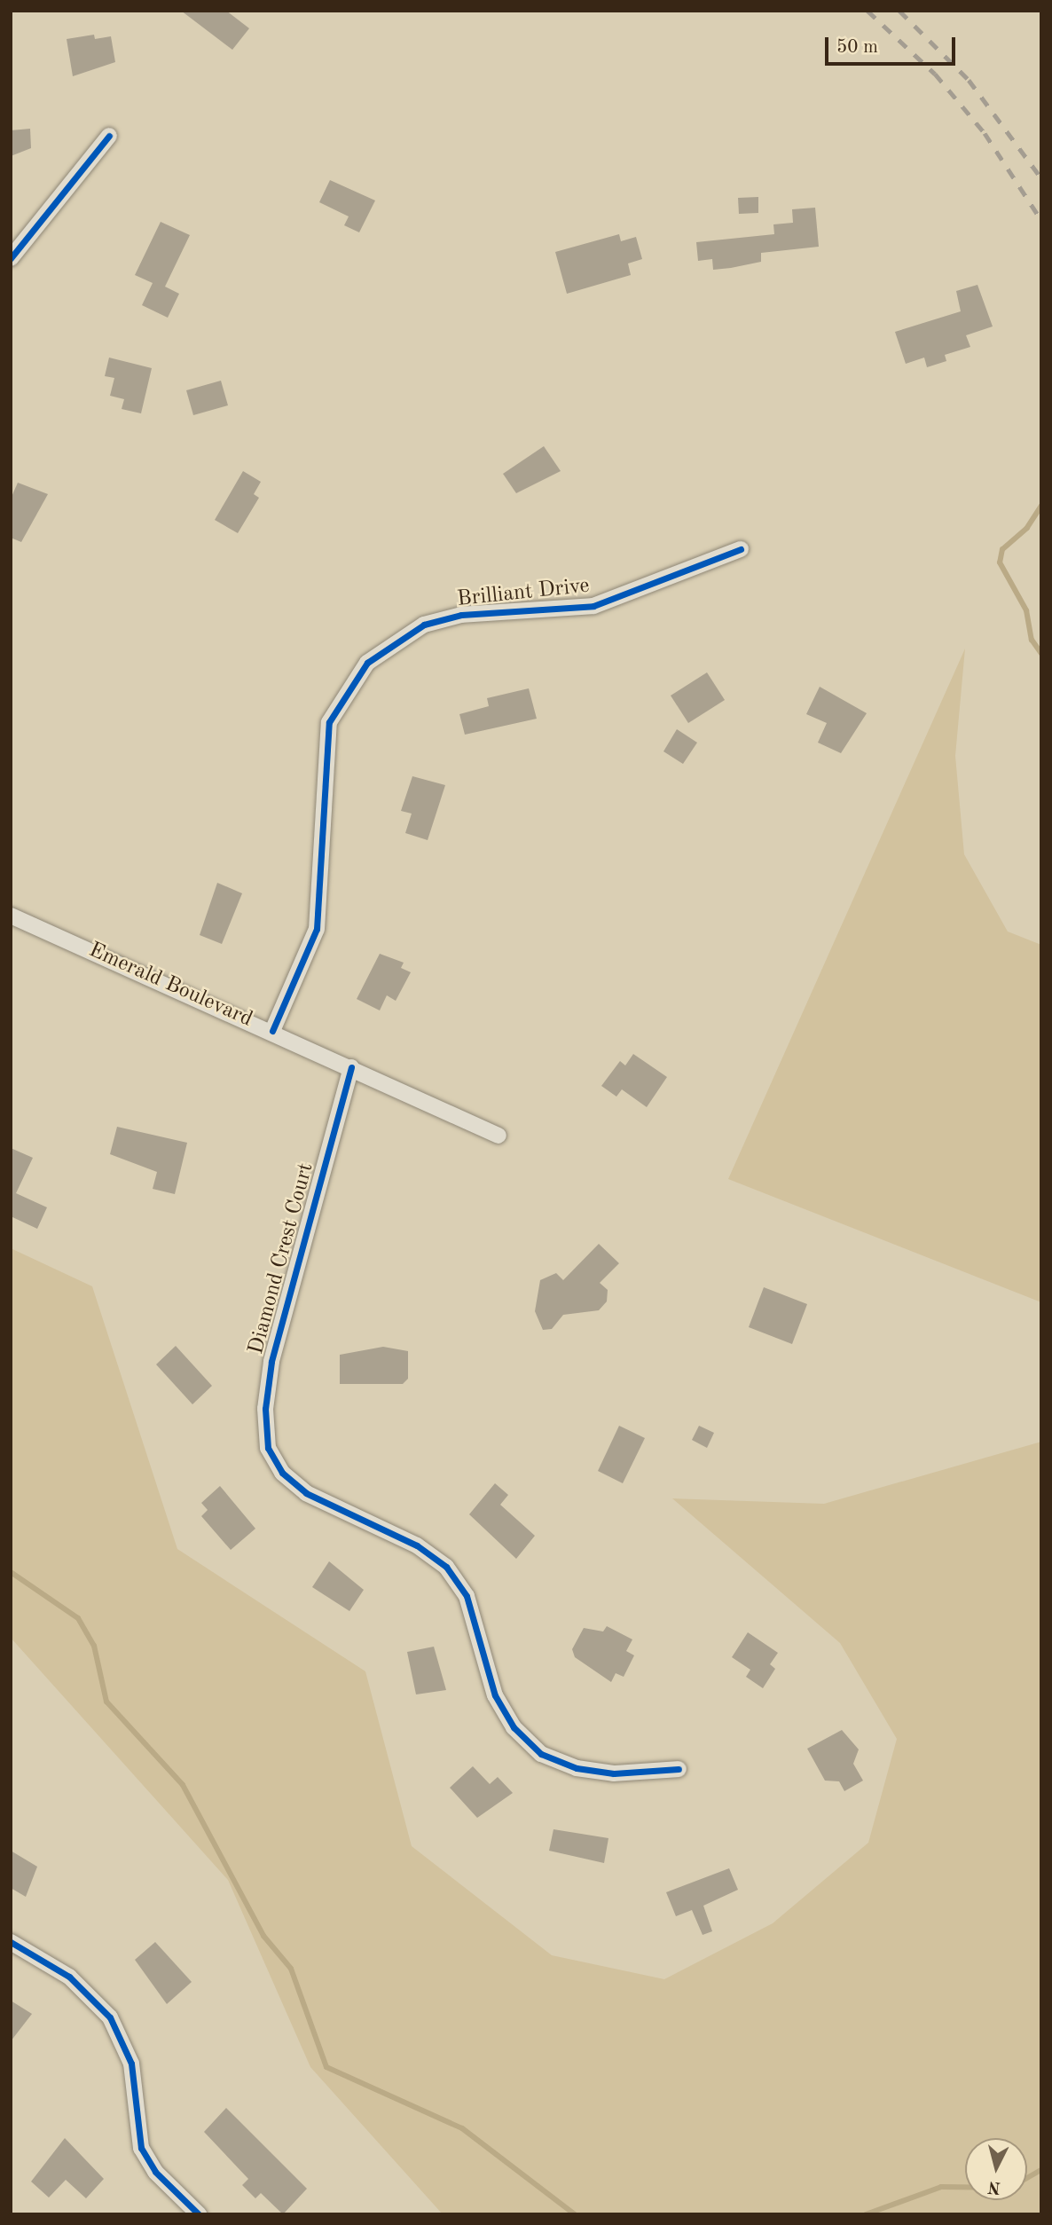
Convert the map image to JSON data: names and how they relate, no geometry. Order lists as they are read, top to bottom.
{
  "streets": {
    "street": ["Brilliant Drive", "Emerald Boulevard", "Diamond Crest Court"]
  },
  "crossings": [
    ["Brilliant Drive", "Emerald Boulevard"],
    ["Emerald Boulevard", "Diamond Crest Court"]
  ],
  "scale_bar": "50 m",
  "north": "bottom"
}
